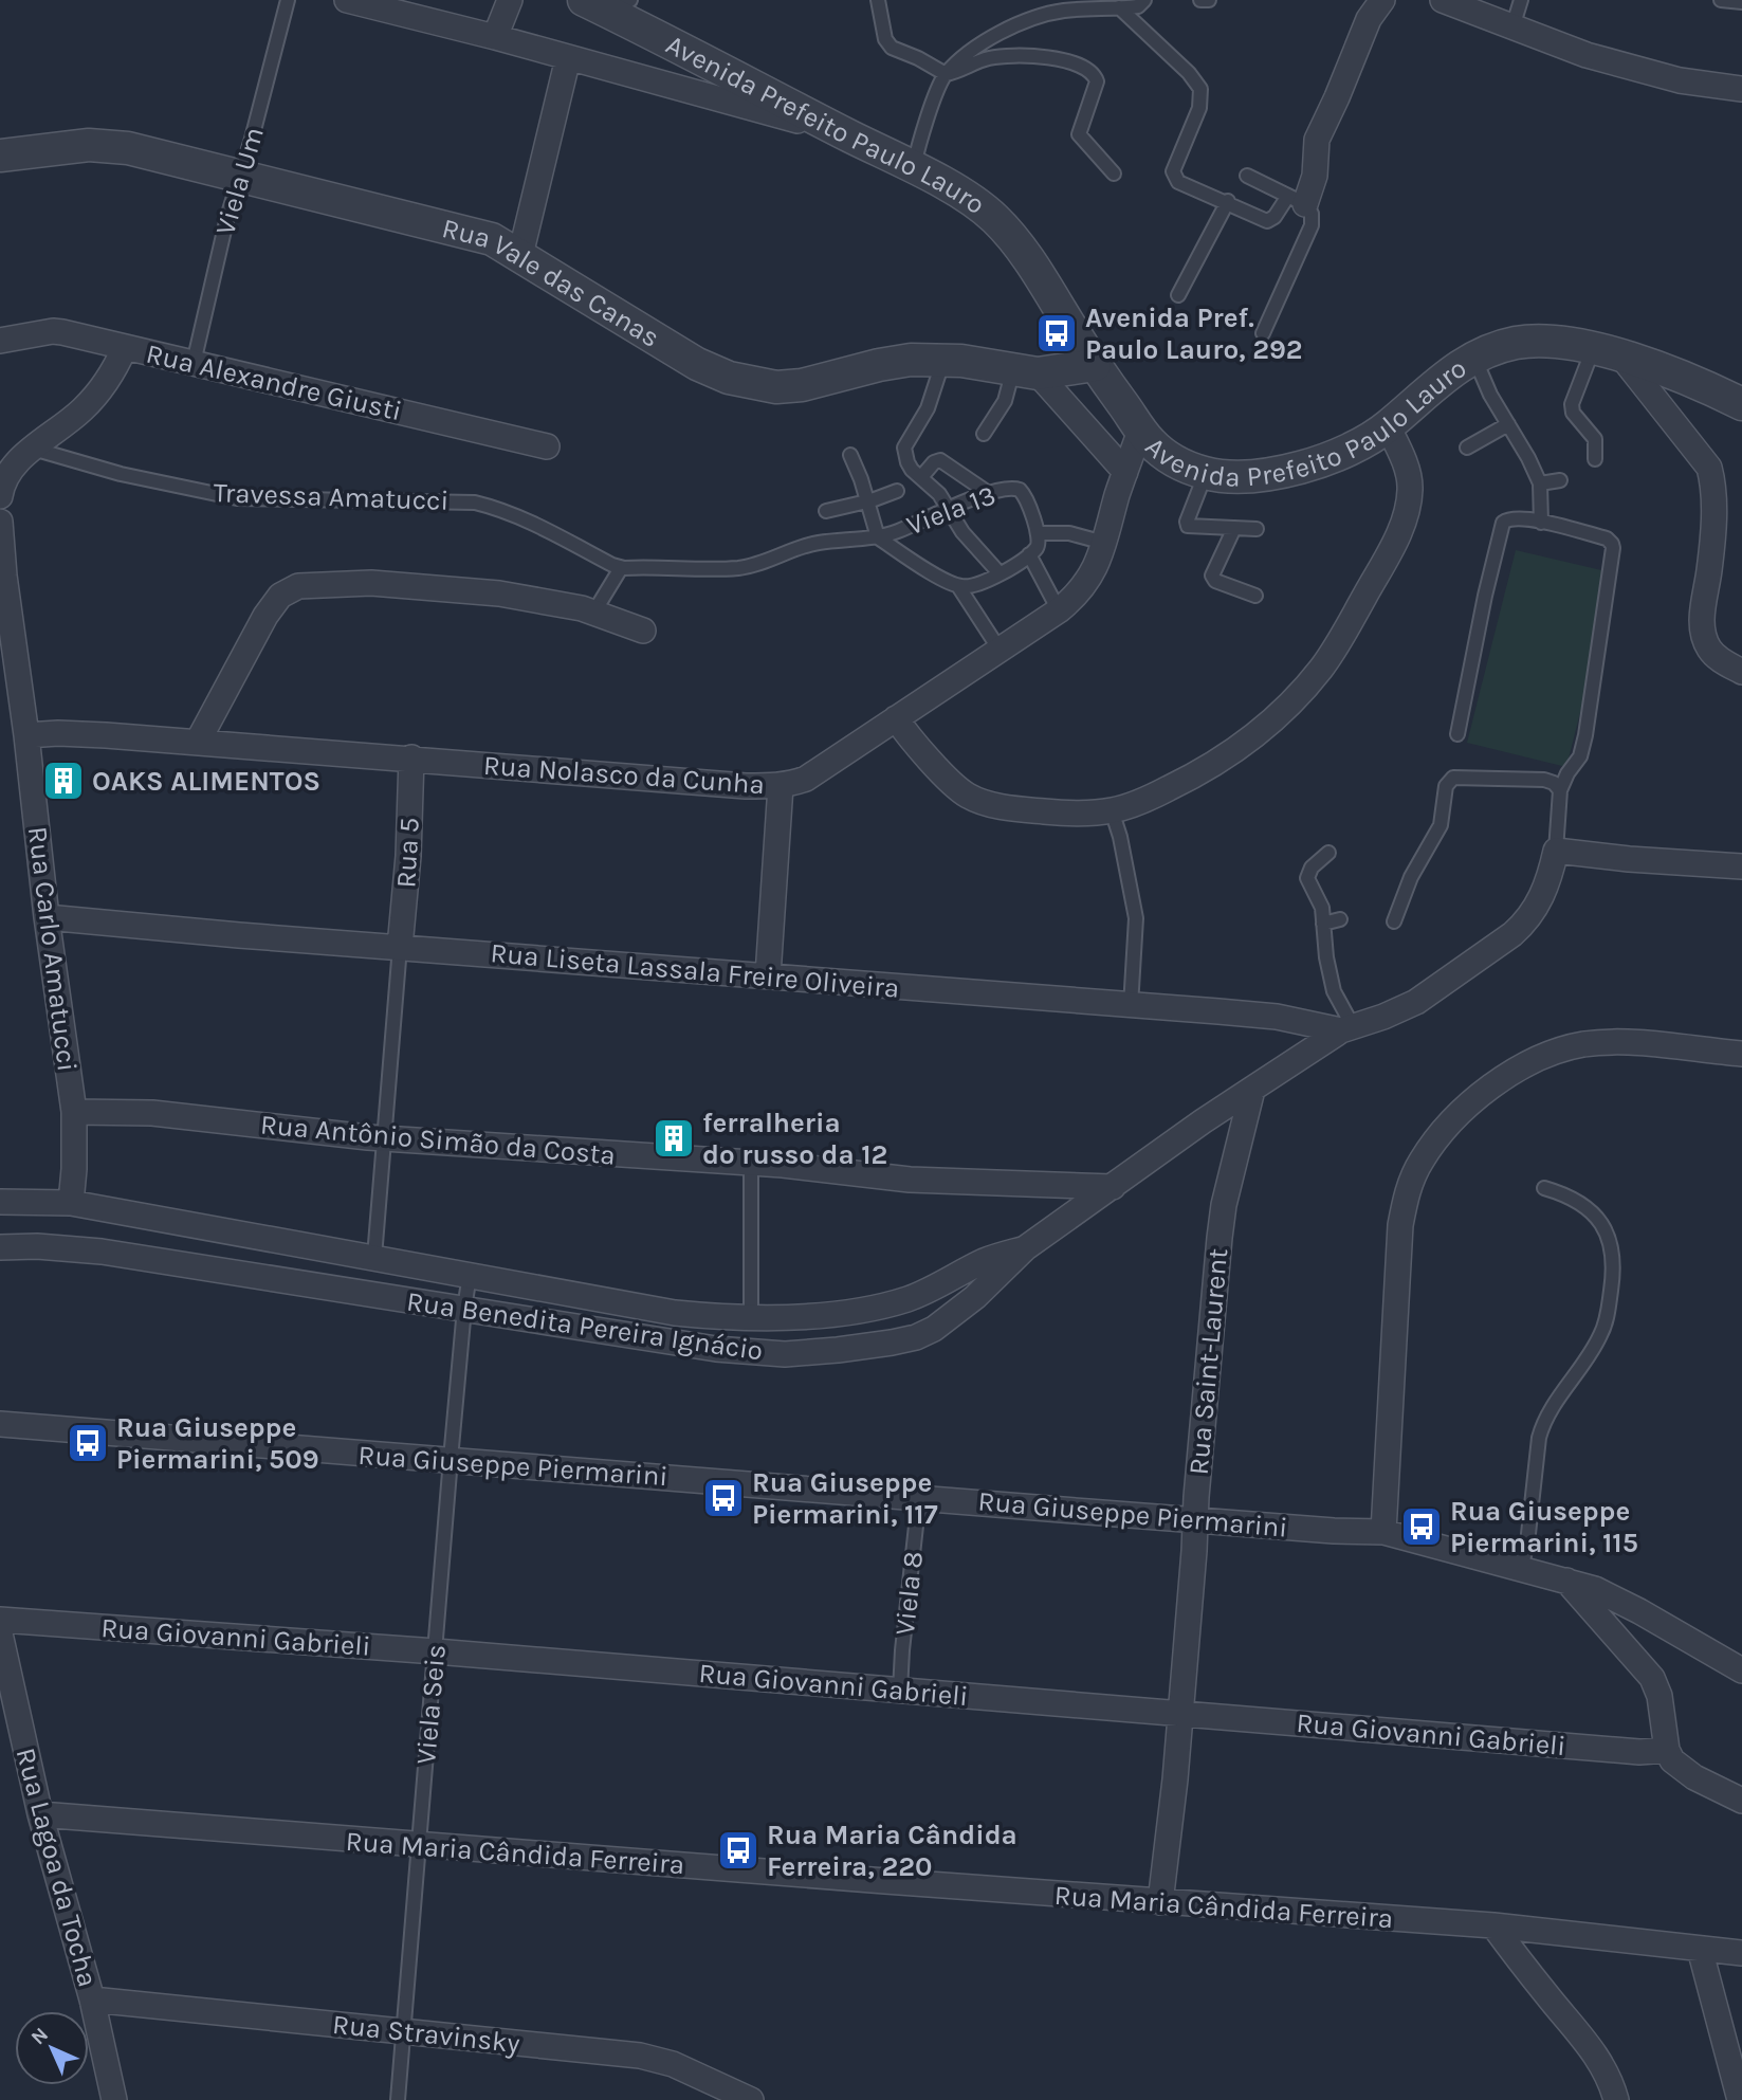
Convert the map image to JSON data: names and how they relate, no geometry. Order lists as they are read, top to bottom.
{
  "streets": {
    "street": [
      "Avenida Prefeito Paulo Lauro",
      "Rua Vale das Canas",
      "Rua Alexandre Giusti",
      "Rua Nolasco da Cunha",
      "Rua 5",
      "Rua Carlo Amatucci",
      "Rua Liseta Lassala Freire Oliveira",
      "Rua Antônio Simão da Costa",
      "Rua Benedita Pereira Ignácio",
      "Rua Saint-Laurent",
      "Rua Giuseppe Piermarini",
      "Rua Giovanni Gabrieli",
      "Rua Maria Cândida Ferreira",
      "Rua Lagoa da Tocha",
      "Rua Stravinsky"
    ],
    "lane": [
      "Viela Um",
      "Travessa Amatucci",
      "Viela 13",
      "Viela 8",
      "Viela Seis"
    ]
  },
  "crossings": [
    ["Avenida Prefeito Paulo Lauro", "Rua Vale das Canas"],
    ["Avenida Prefeito Paulo Lauro", "Rua Nolasco da Cunha"],
    ["Viela Um", "Rua Vale das Canas"],
    ["Viela Um", "Rua Alexandre Giusti"],
    ["Travessa Amatucci", "Viela 13"],
    ["Rua Nolasco da Cunha", "Rua 5"],
    ["Rua Nolasco da Cunha", "Rua Carlo Amatucci"],
    ["Rua 5", "Rua Liseta Lassala Freire Oliveira"],
    ["Rua Carlo Amatucci", "Rua Liseta Lassala Freire Oliveira"],
    ["Rua Carlo Amatucci", "Rua Antônio Simão da Costa"],
    ["Rua Carlo Amatucci", "Rua Benedita Pereira Ignácio"],
    ["Rua Benedita Pereira Ignácio", "Viela Seis"],
    ["Rua Saint-Laurent", "Rua Giuseppe Piermarini"],
    ["Rua Saint-Laurent", "Rua Giovanni Gabrieli"],
    ["Rua Saint-Laurent", "Rua Maria Cândida Ferreira"],
    ["Rua Giuseppe Piermarini", "Viela 8"],
    ["Rua Giuseppe Piermarini", "Viela Seis"],
    ["Viela 8", "Rua Giovanni Gabrieli"],
    ["Rua Giovanni Gabrieli", "Viela Seis"],
    ["Viela Seis", "Rua Maria Cândida Ferreira"],
    ["Viela Seis", "Rua Stravinsky"],
    ["Rua Maria Cândida Ferreira", "Rua Lagoa da Tocha"],
    ["Rua Lagoa da Tocha", "Rua Stravinsky"]
  ],
  "places": {
    "bus stop": [
      "Avenida Pref. Paulo Lauro, 292",
      "Rua Giuseppe Piermarini, 509",
      "Rua Giuseppe Piermarini, 117",
      "Rua Giuseppe Piermarini, 115",
      "Rua Maria Cândida Ferreira, 220"
    ],
    "building": ["OAKS ALIMENTOS", "ferralheria do russo da 12"]
  },
  "north": "top left"
}
